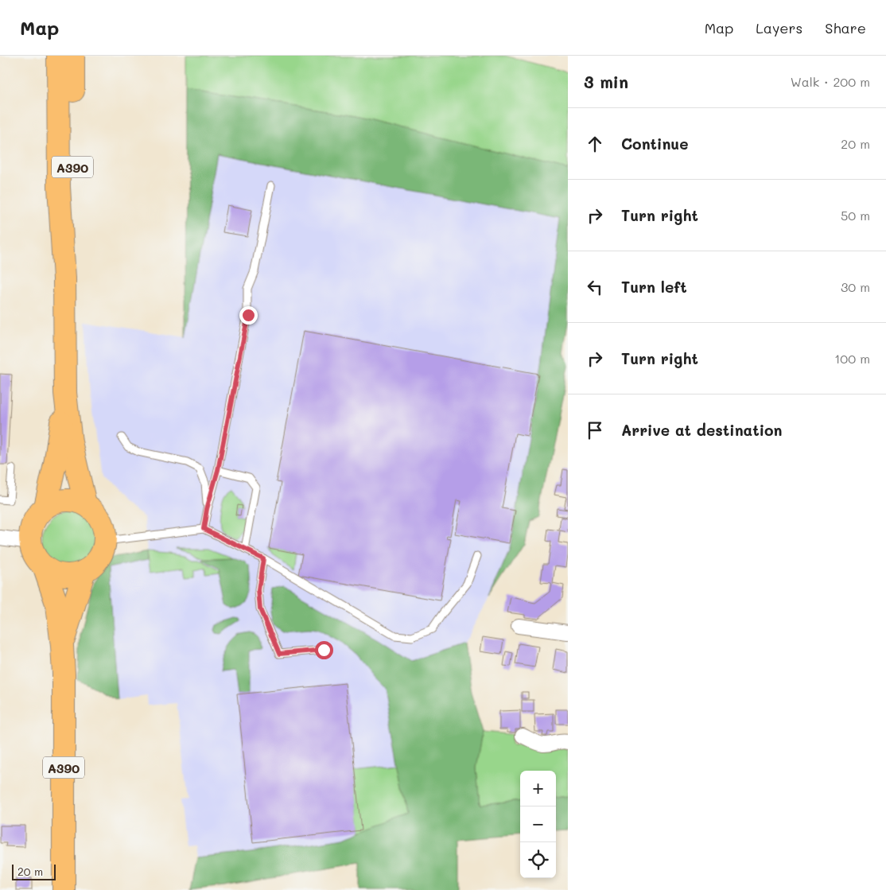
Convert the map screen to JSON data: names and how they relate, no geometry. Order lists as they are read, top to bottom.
{
  "streets": {
    "highway": ["A390"]
  },
  "scale_bar": "20 m",
  "page": {
    "header": "Map",
    "nav": ["Map", "Layers", "Share"],
    "heading": ["3 min", "Walk · 200 m"],
    "list": [
      ["Continue", "20 m"],
      ["Turn right", "50 m"],
      ["Turn left", "30 m"],
      ["Turn right", "100 m"],
      "Arrive at destination"
    ],
    "map_buttons": ["+", "−"],
    "scale": "20 m"
  }
}
